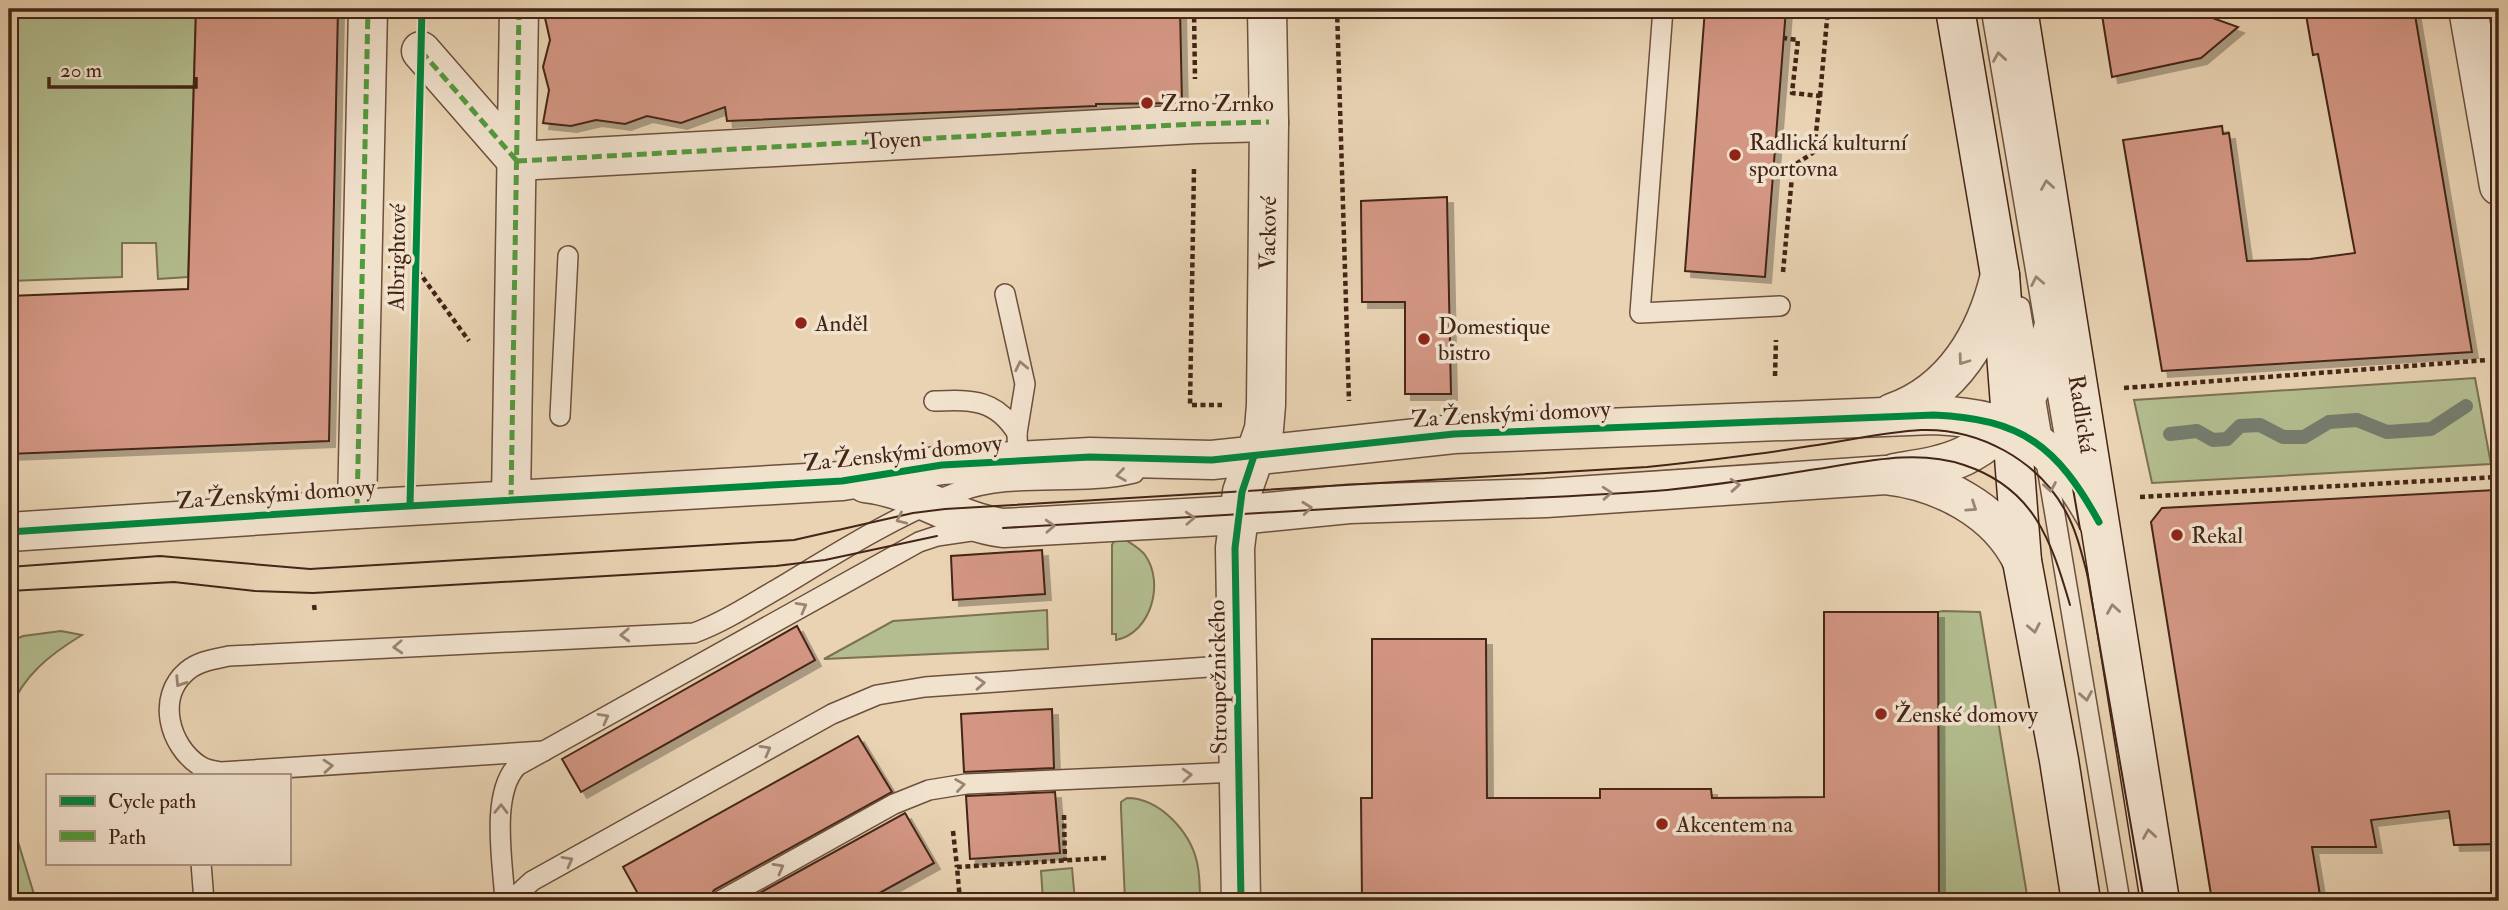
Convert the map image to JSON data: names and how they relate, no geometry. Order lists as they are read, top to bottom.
{
  "streets": {
    "street": [
      "Toyen",
      "Vackové",
      "Albrightové",
      "Za Ženskými domovy",
      "Radlická",
      "Stroupežnického"
    ]
  },
  "crossings": [
    ["Toyen", "Vackové"],
    ["Vackové", "Za Ženskými domovy"],
    ["Vackové", "Stroupežnického"],
    ["Albrightové", "Za Ženskými domovy"],
    ["Za Ženskými domovy", "Stroupežnického"]
  ],
  "places": [
    "Zrno Zrnko",
    "Radlická kulturní sportovna",
    "Anděl",
    "Domestique bistro",
    "Rekal",
    "Ženské domovy",
    "Akcentem na"
  ],
  "legend": ["Cycle path", "Path"],
  "scale_bar": "20 m"
}
